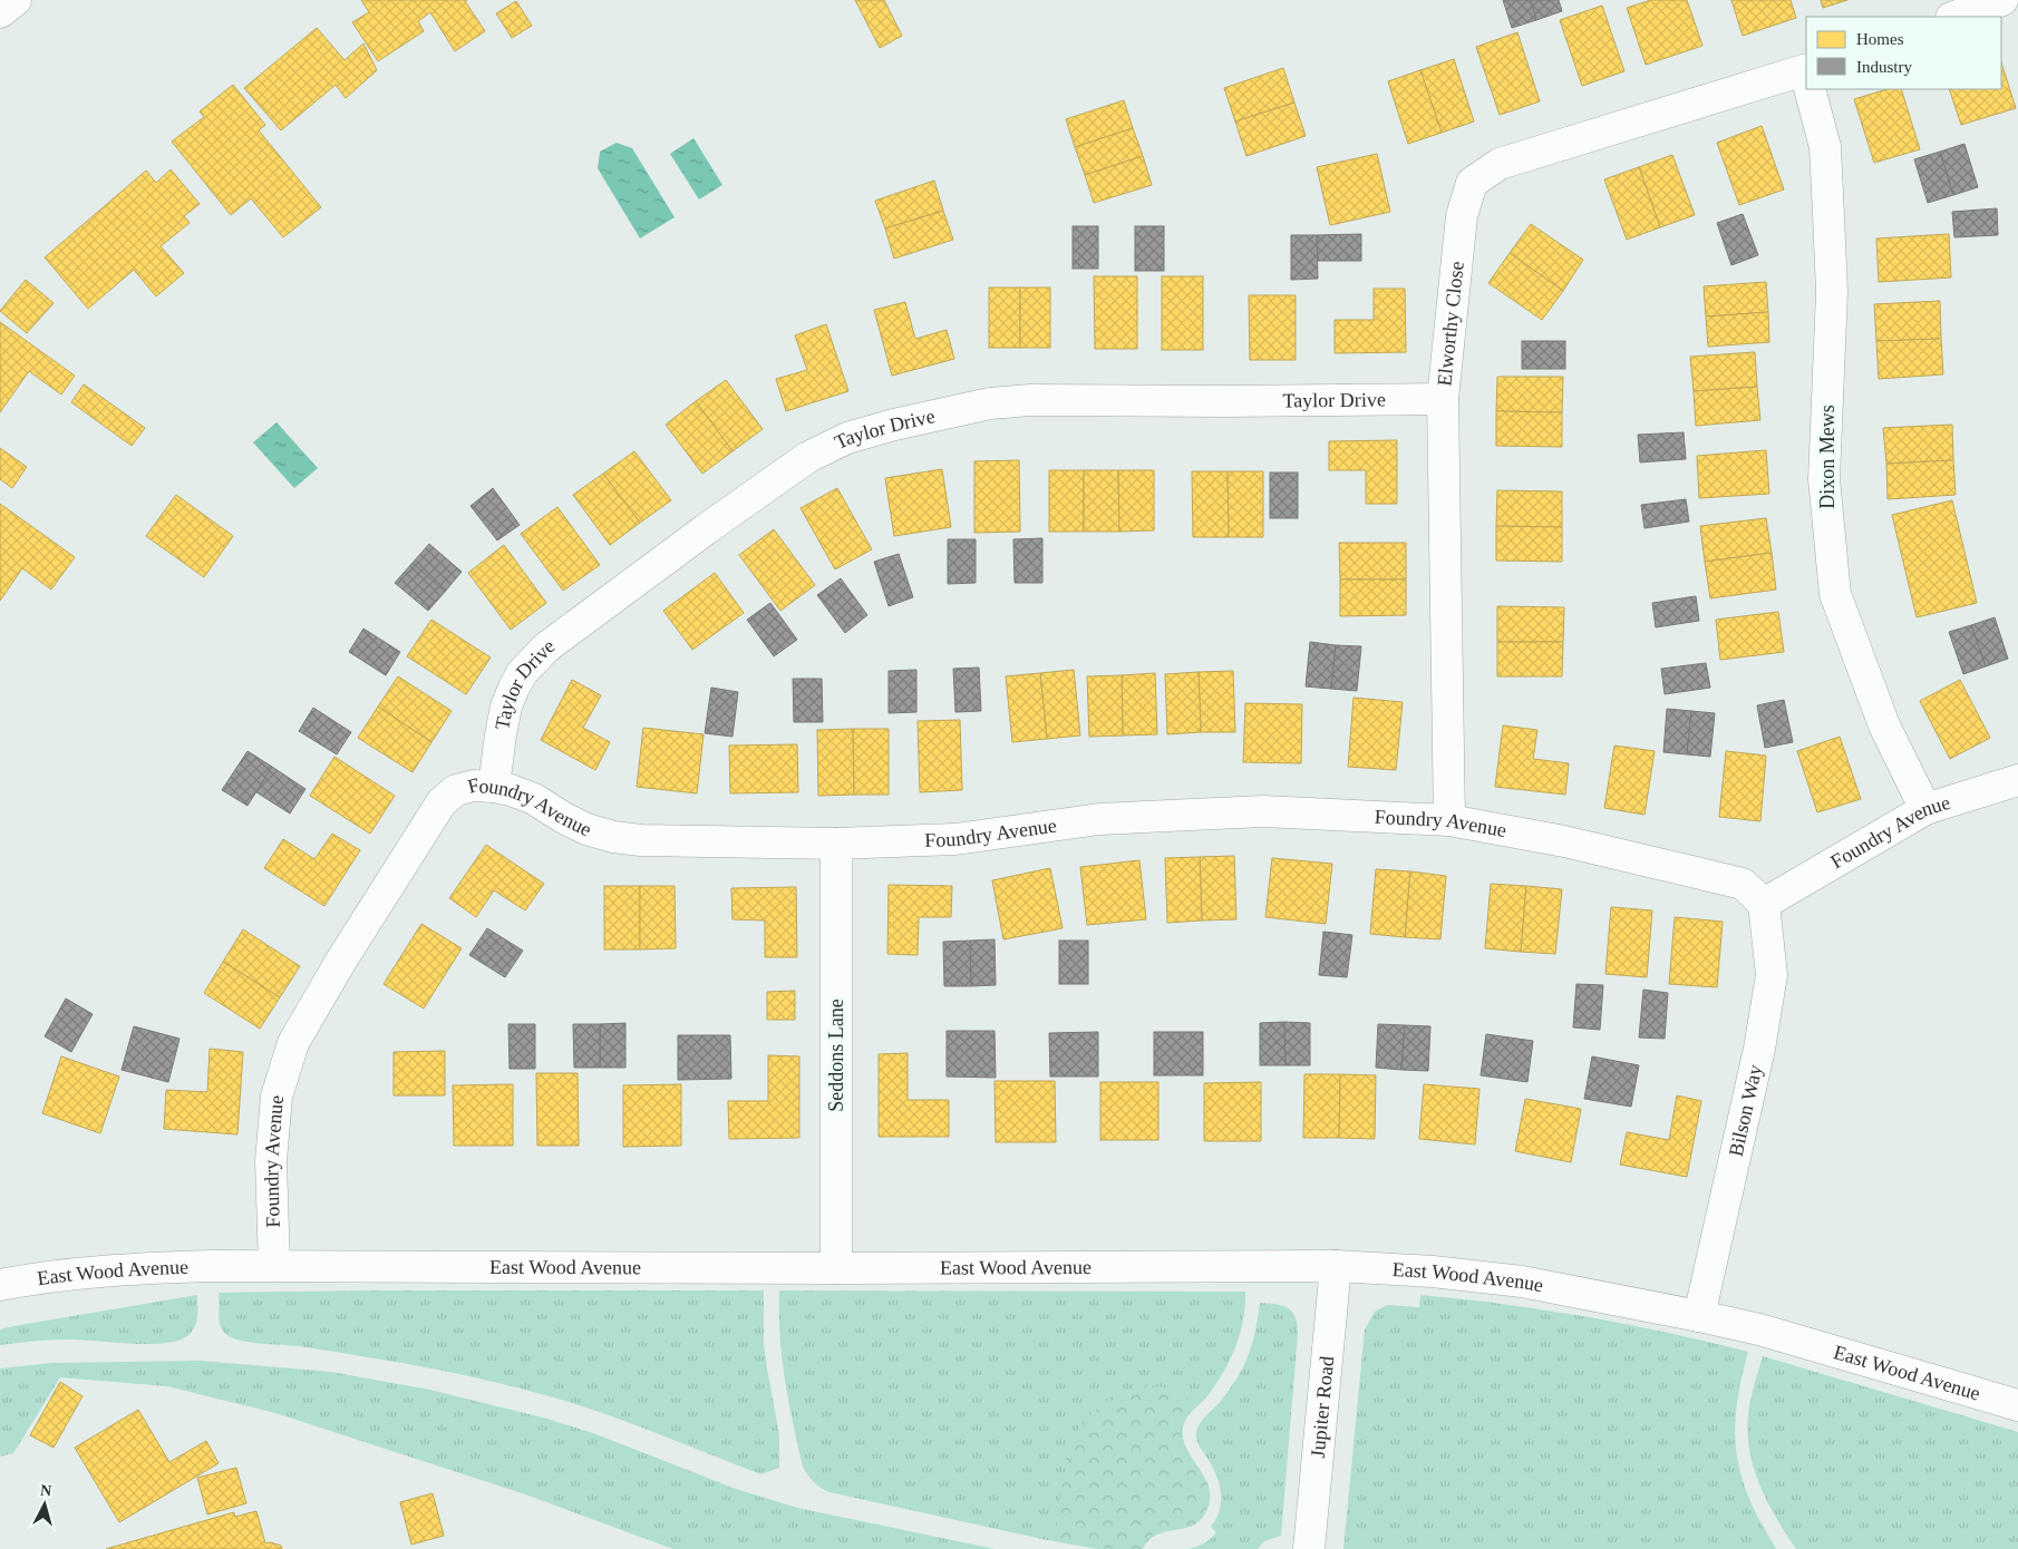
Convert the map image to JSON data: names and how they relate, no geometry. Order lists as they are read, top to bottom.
{
  "streets": {
    "street": [
      "Elworthy Close",
      "Taylor Drive",
      "Dixon Mews",
      "Foundry Avenue",
      "Seddons Lane",
      "Bilson Way",
      "East Wood Avenue",
      "Jupiter Road"
    ]
  },
  "crossings": [
    ["Elworthy Close", "Taylor Drive"],
    ["Elworthy Close", "Foundry Avenue"],
    ["Taylor Drive", "Foundry Avenue"],
    ["Dixon Mews", "Foundry Avenue"],
    ["Foundry Avenue", "Seddons Lane"],
    ["Foundry Avenue", "Bilson Way"],
    ["Foundry Avenue", "East Wood Avenue"],
    ["Seddons Lane", "East Wood Avenue"],
    ["Bilson Way", "East Wood Avenue"],
    ["East Wood Avenue", "Jupiter Road"]
  ],
  "legend": ["Homes", "Industry"],
  "north": "top"
}
